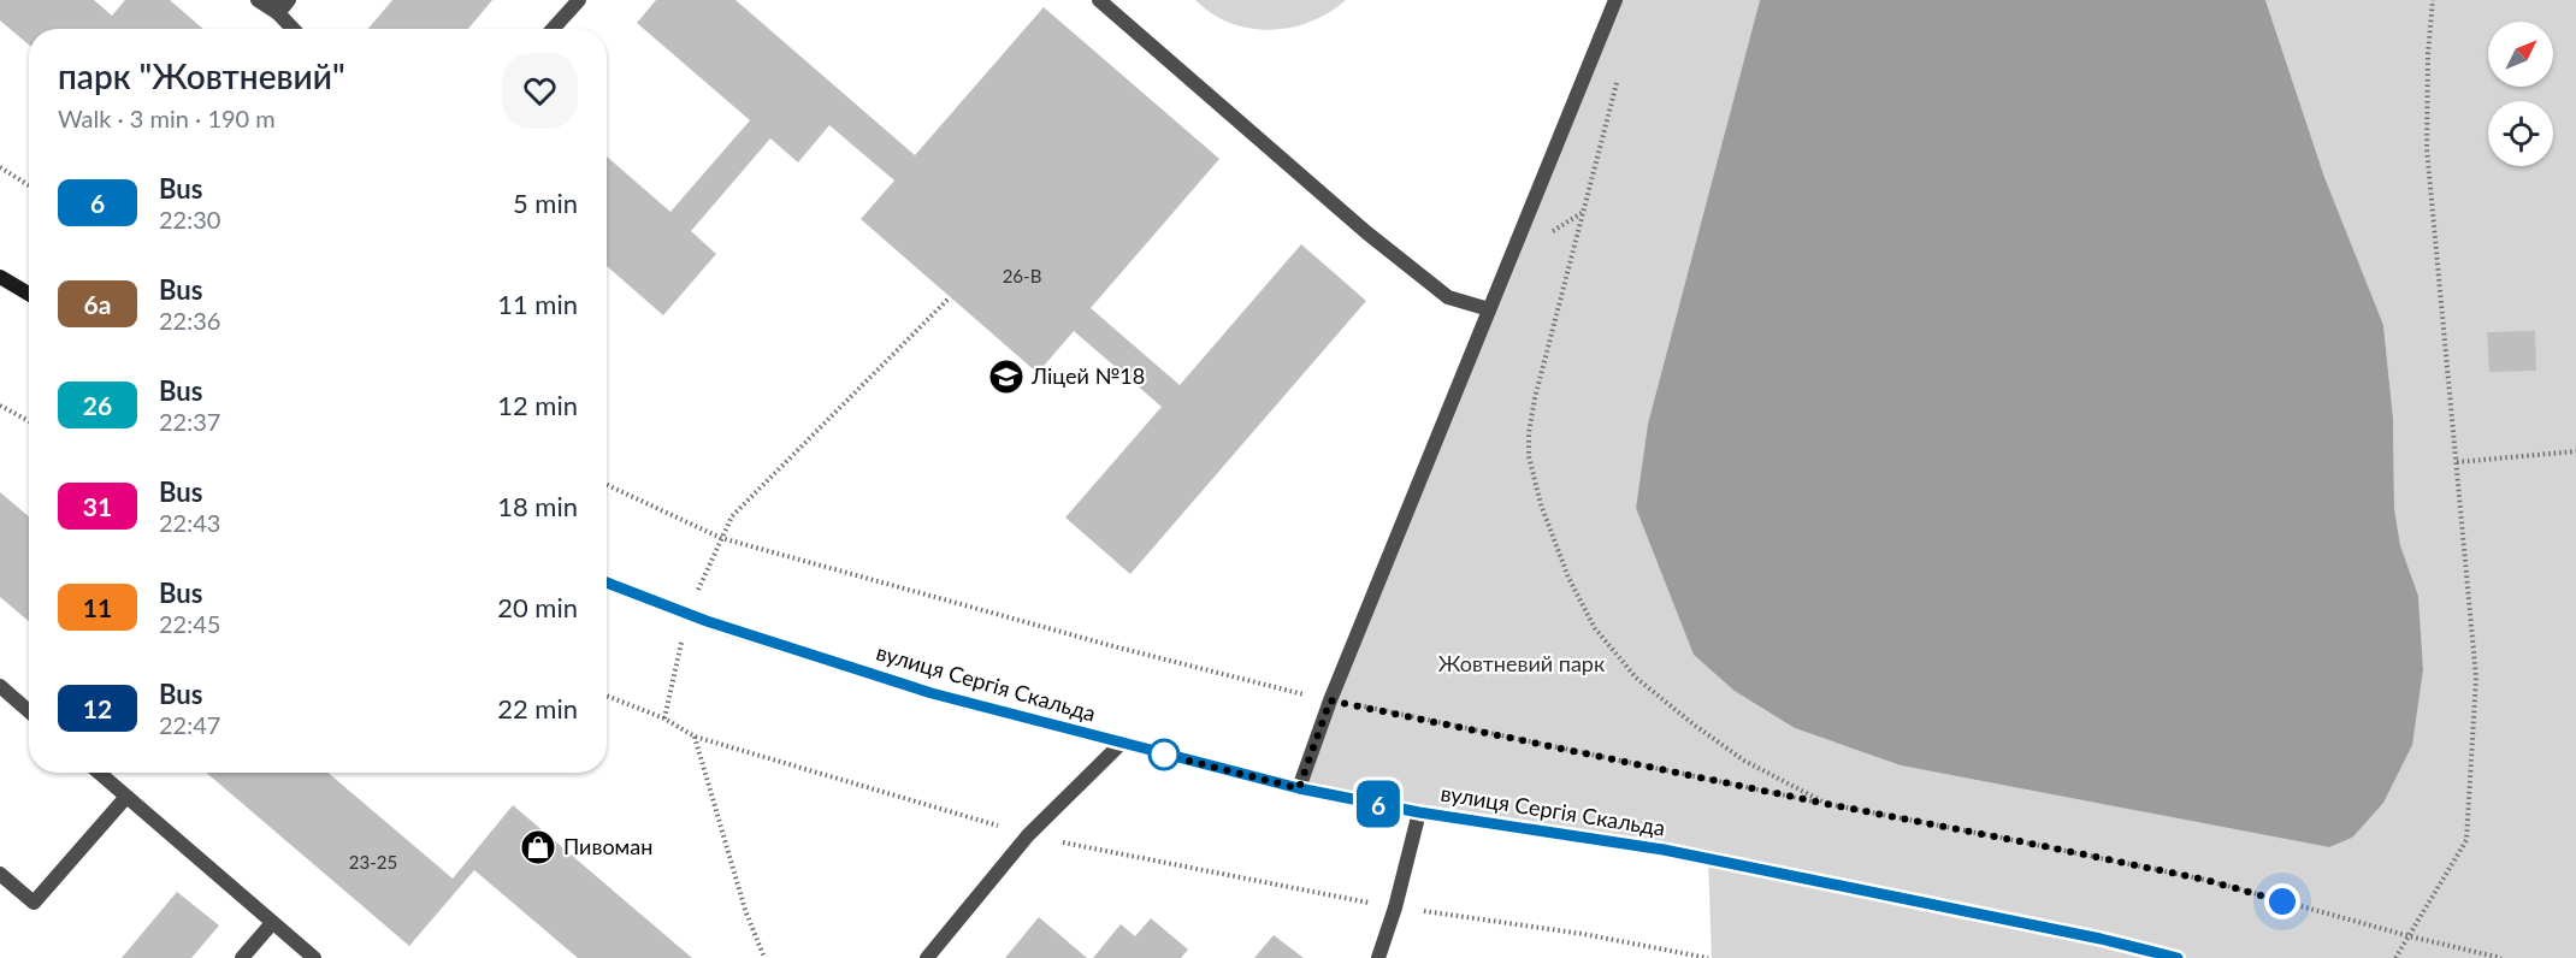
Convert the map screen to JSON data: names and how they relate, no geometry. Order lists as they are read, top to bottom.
{
  "streets": {
    "main road": ["вулиця Сергія Скальда"]
  },
  "parks": ["Жовтневий парк"],
  "places": {
    "school or university": ["Ліцей №18"],
    "shop": ["Пивоман"]
  },
  "lines": ["bus line 6"],
  "house_numbers": ["26-В", "23-25"],
  "north": "top right",
  "page": {
    "on_map": "6",
    "heading": ["парк \"Жовтневий\"", "Walk · 3 min · 190 m"],
    "list": [
      {
        "mark": "6",
        "name": "Bus",
        "note": "22:30",
        "value": "5 min"
      },
      {
        "mark": "6а",
        "name": "Bus",
        "note": "22:36",
        "value": "11 min"
      },
      {
        "mark": "26",
        "name": "Bus",
        "note": "22:37",
        "value": "12 min"
      },
      {
        "mark": "31",
        "name": "Bus",
        "note": "22:43",
        "value": "18 min"
      },
      {
        "mark": "11",
        "name": "Bus",
        "note": "22:45",
        "value": "20 min"
      },
      {
        "mark": "12",
        "name": "Bus",
        "note": "22:47",
        "value": "22 min"
      }
    ]
  }
}
